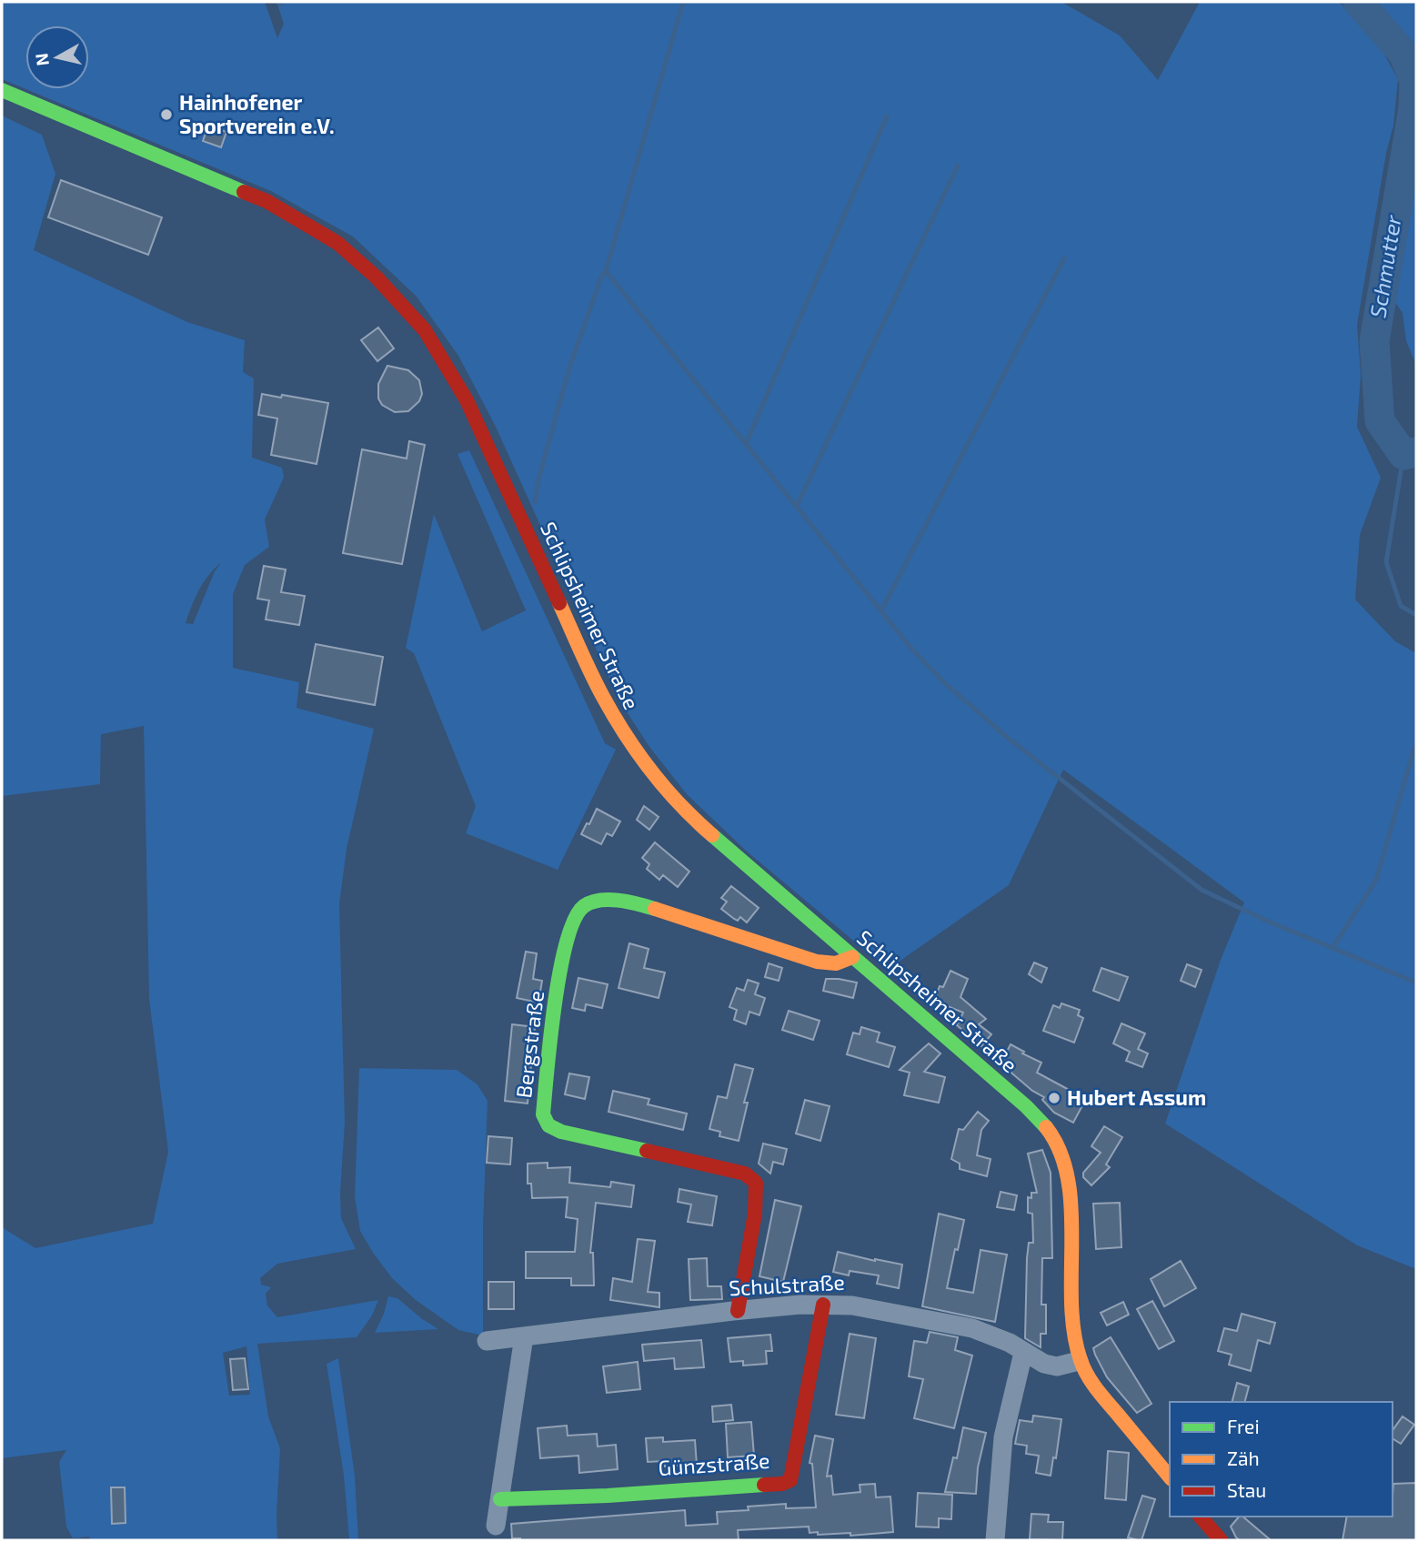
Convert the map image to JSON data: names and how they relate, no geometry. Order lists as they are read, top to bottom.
{
  "streets": {
    "street": [
      "Schlipsheimer Straße",
      "Bergstraße",
      "Schulstraße",
      "Günzstraße"
    ]
  },
  "crossings": [
    ["Schlipsheimer Straße", "Bergstraße"],
    ["Schlipsheimer Straße", "Schulstraße"],
    ["Bergstraße", "Schulstraße"],
    ["Schulstraße", "Günzstraße"]
  ],
  "water": ["Schmutter"],
  "places": ["Hainhofener Sportverein e.V.", "Hubert Assum"],
  "legend": ["Frei", "Zäh", "Stau"],
  "north": "left"
}
